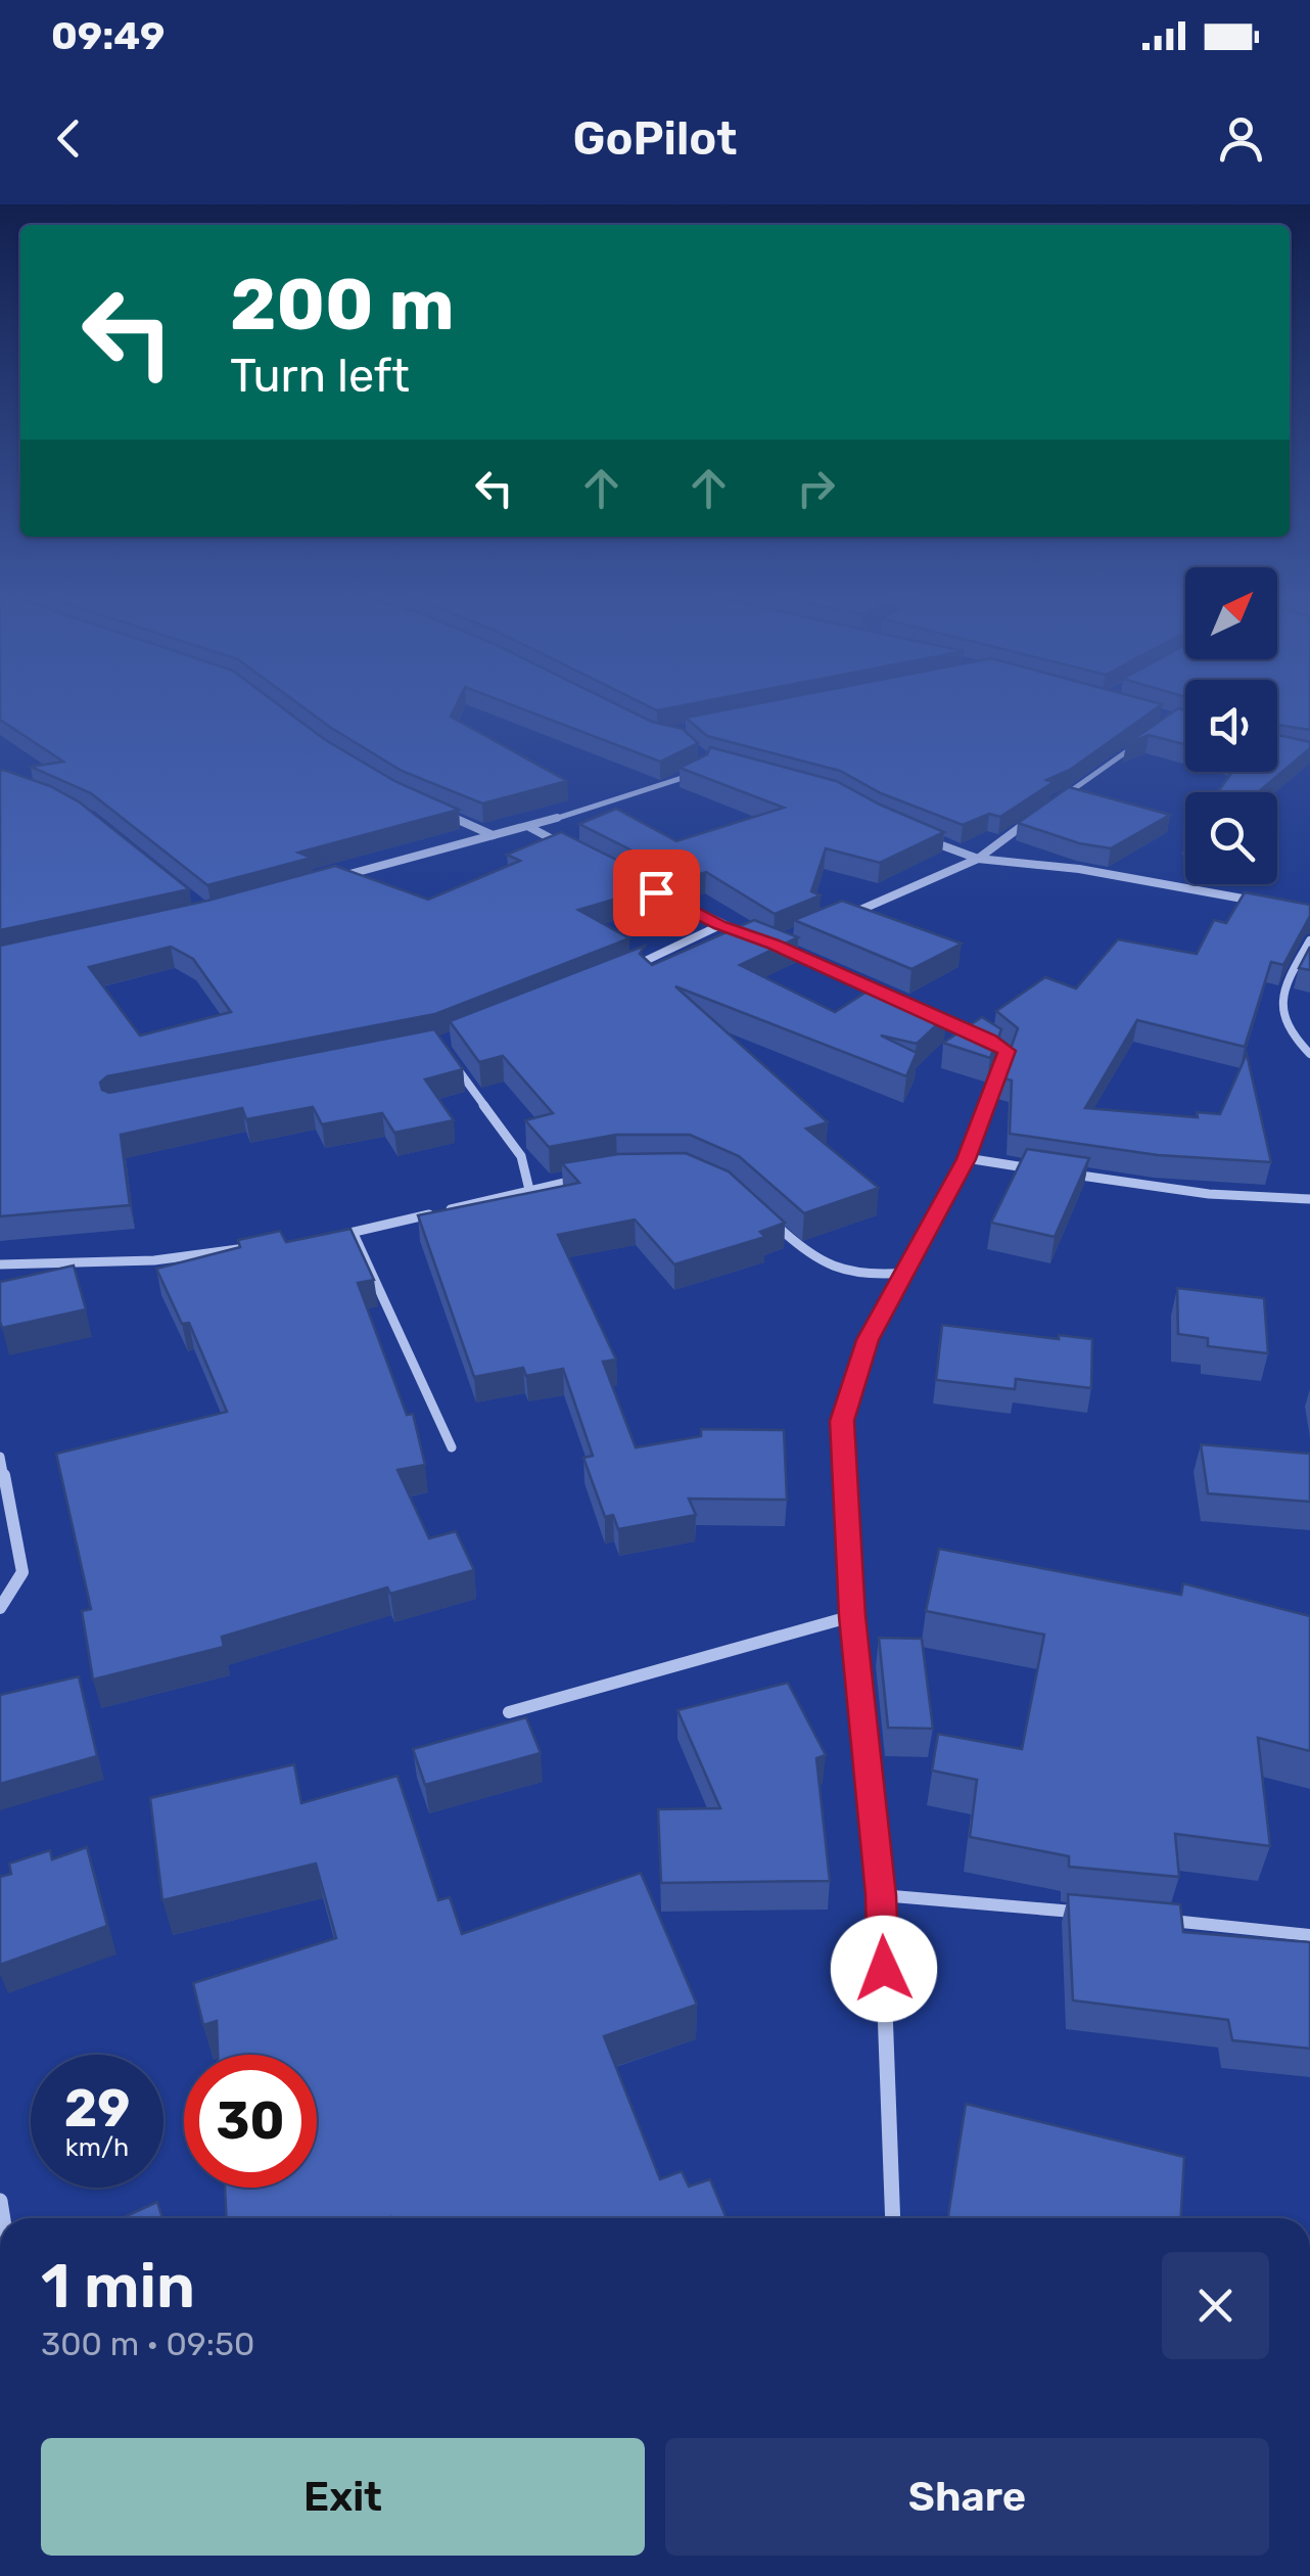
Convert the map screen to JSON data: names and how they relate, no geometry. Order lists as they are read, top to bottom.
{
  "north": "top right",
  "page": {
    "status": "09:49",
    "header": "GoPilot",
    "turn": ["200 m", "Turn left"],
    "speed": "29 km/h",
    "limit": "30",
    "heading": ["1 min", "300 m · 09:50"],
    "buttons": ["Exit", "Share"]
  }
}
